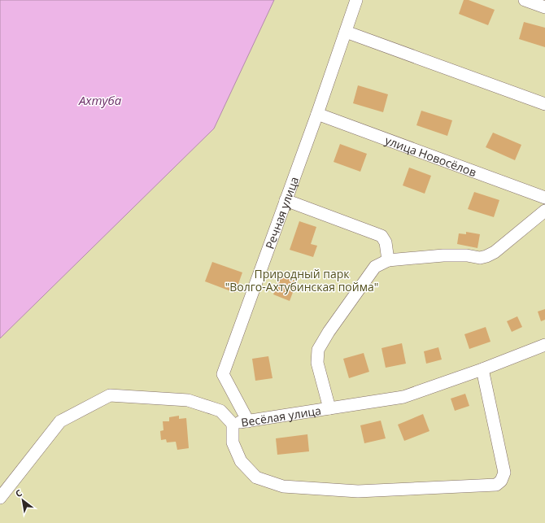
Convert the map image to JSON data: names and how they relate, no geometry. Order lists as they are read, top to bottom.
{
  "streets": {
    "street": ["улица Новосёлов", "Речная улица", "Весёлая улица"]
  },
  "crossings": [
    ["улица Новосёлов", "Речная улица"],
    ["Речная улица", "Весёлая улица"]
  ],
  "water": ["Ахтуба"],
  "parks": ["Природный парк \"Волго-Ахтубинская пойма\""],
  "north": "top left"
}
